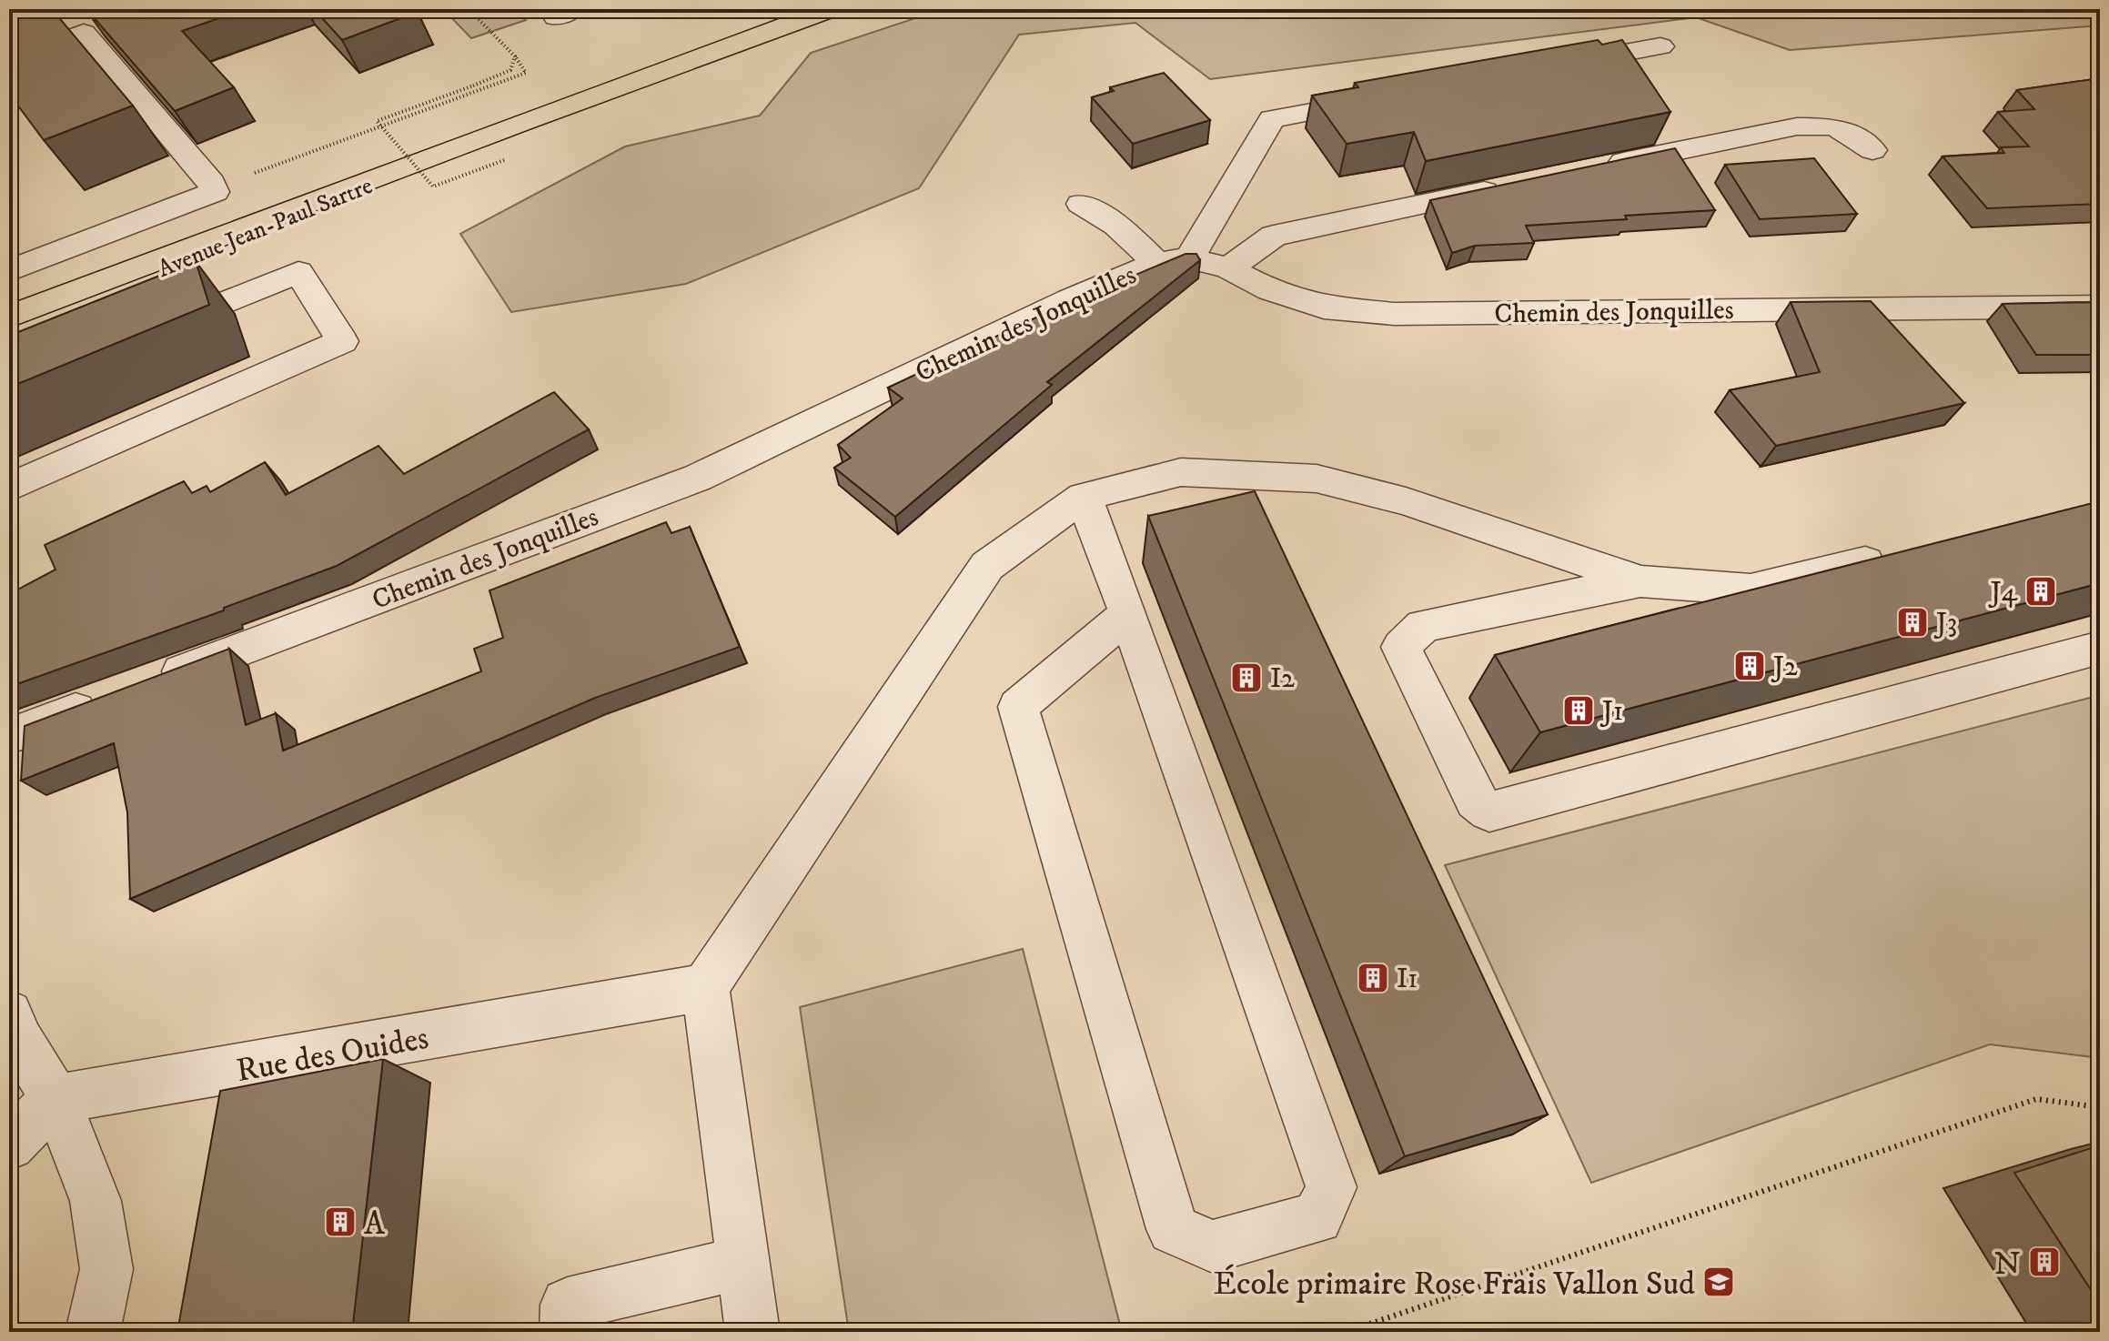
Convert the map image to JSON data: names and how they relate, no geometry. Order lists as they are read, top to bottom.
{
  "streets": {
    "main road": ["Avenue Jean-Paul Sartre"],
    "street": ["Chemin des Jonquilles", "Rue des Ouides"]
  },
  "places": {
    "building": [
      "J4",
      "J3",
      "J2",
      "I2",
      "J1",
      "I1",
      "A",
      "N"
    ],
    "school or university": ["École primaire Rose Frais Vallon Sud"]
  }
}
